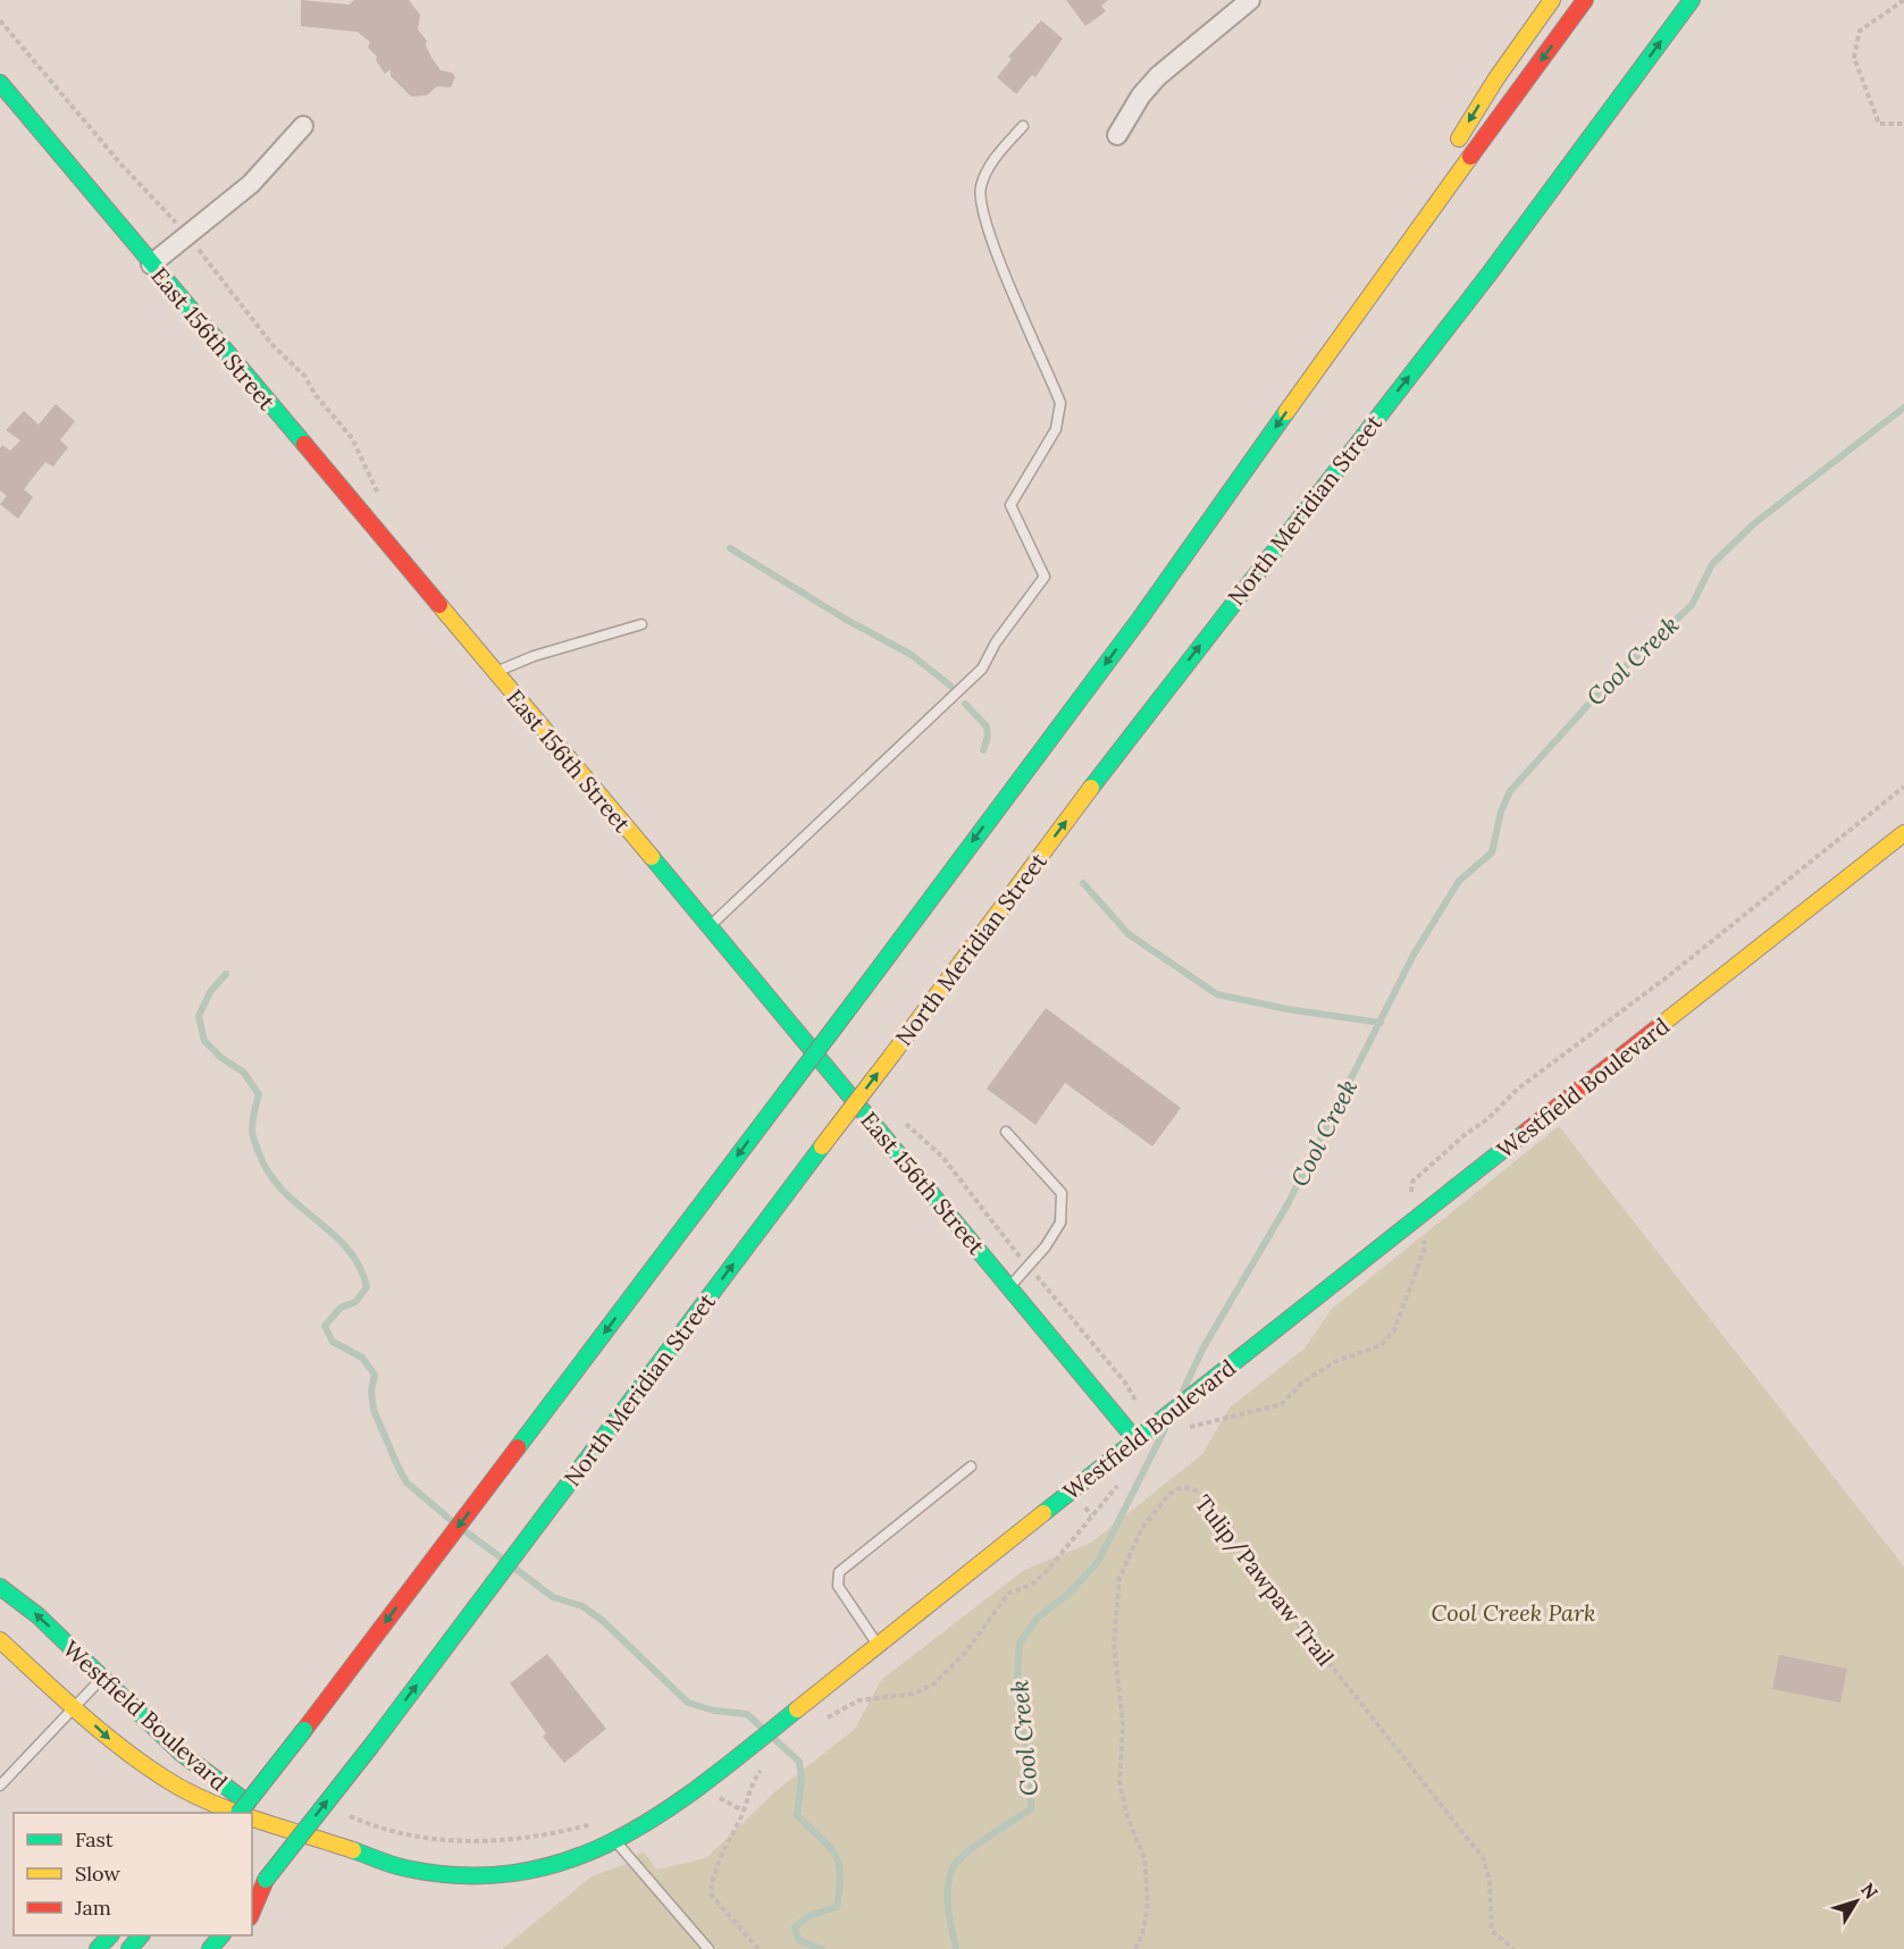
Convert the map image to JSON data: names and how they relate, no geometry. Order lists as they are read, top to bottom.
{
  "streets": {
    "main road": ["East 156th Street", "North Meridian Street", "Westfield Boulevard"],
    "path": ["Tulip/Pawpaw Trail"]
  },
  "crossings": [
    ["East 156th Street", "Westfield Boulevard"]
  ],
  "water": ["Cool Creek"],
  "parks": ["Cool Creek Park"],
  "legend": ["Fast", "Slow", "Jam"],
  "north": "top right"
}
